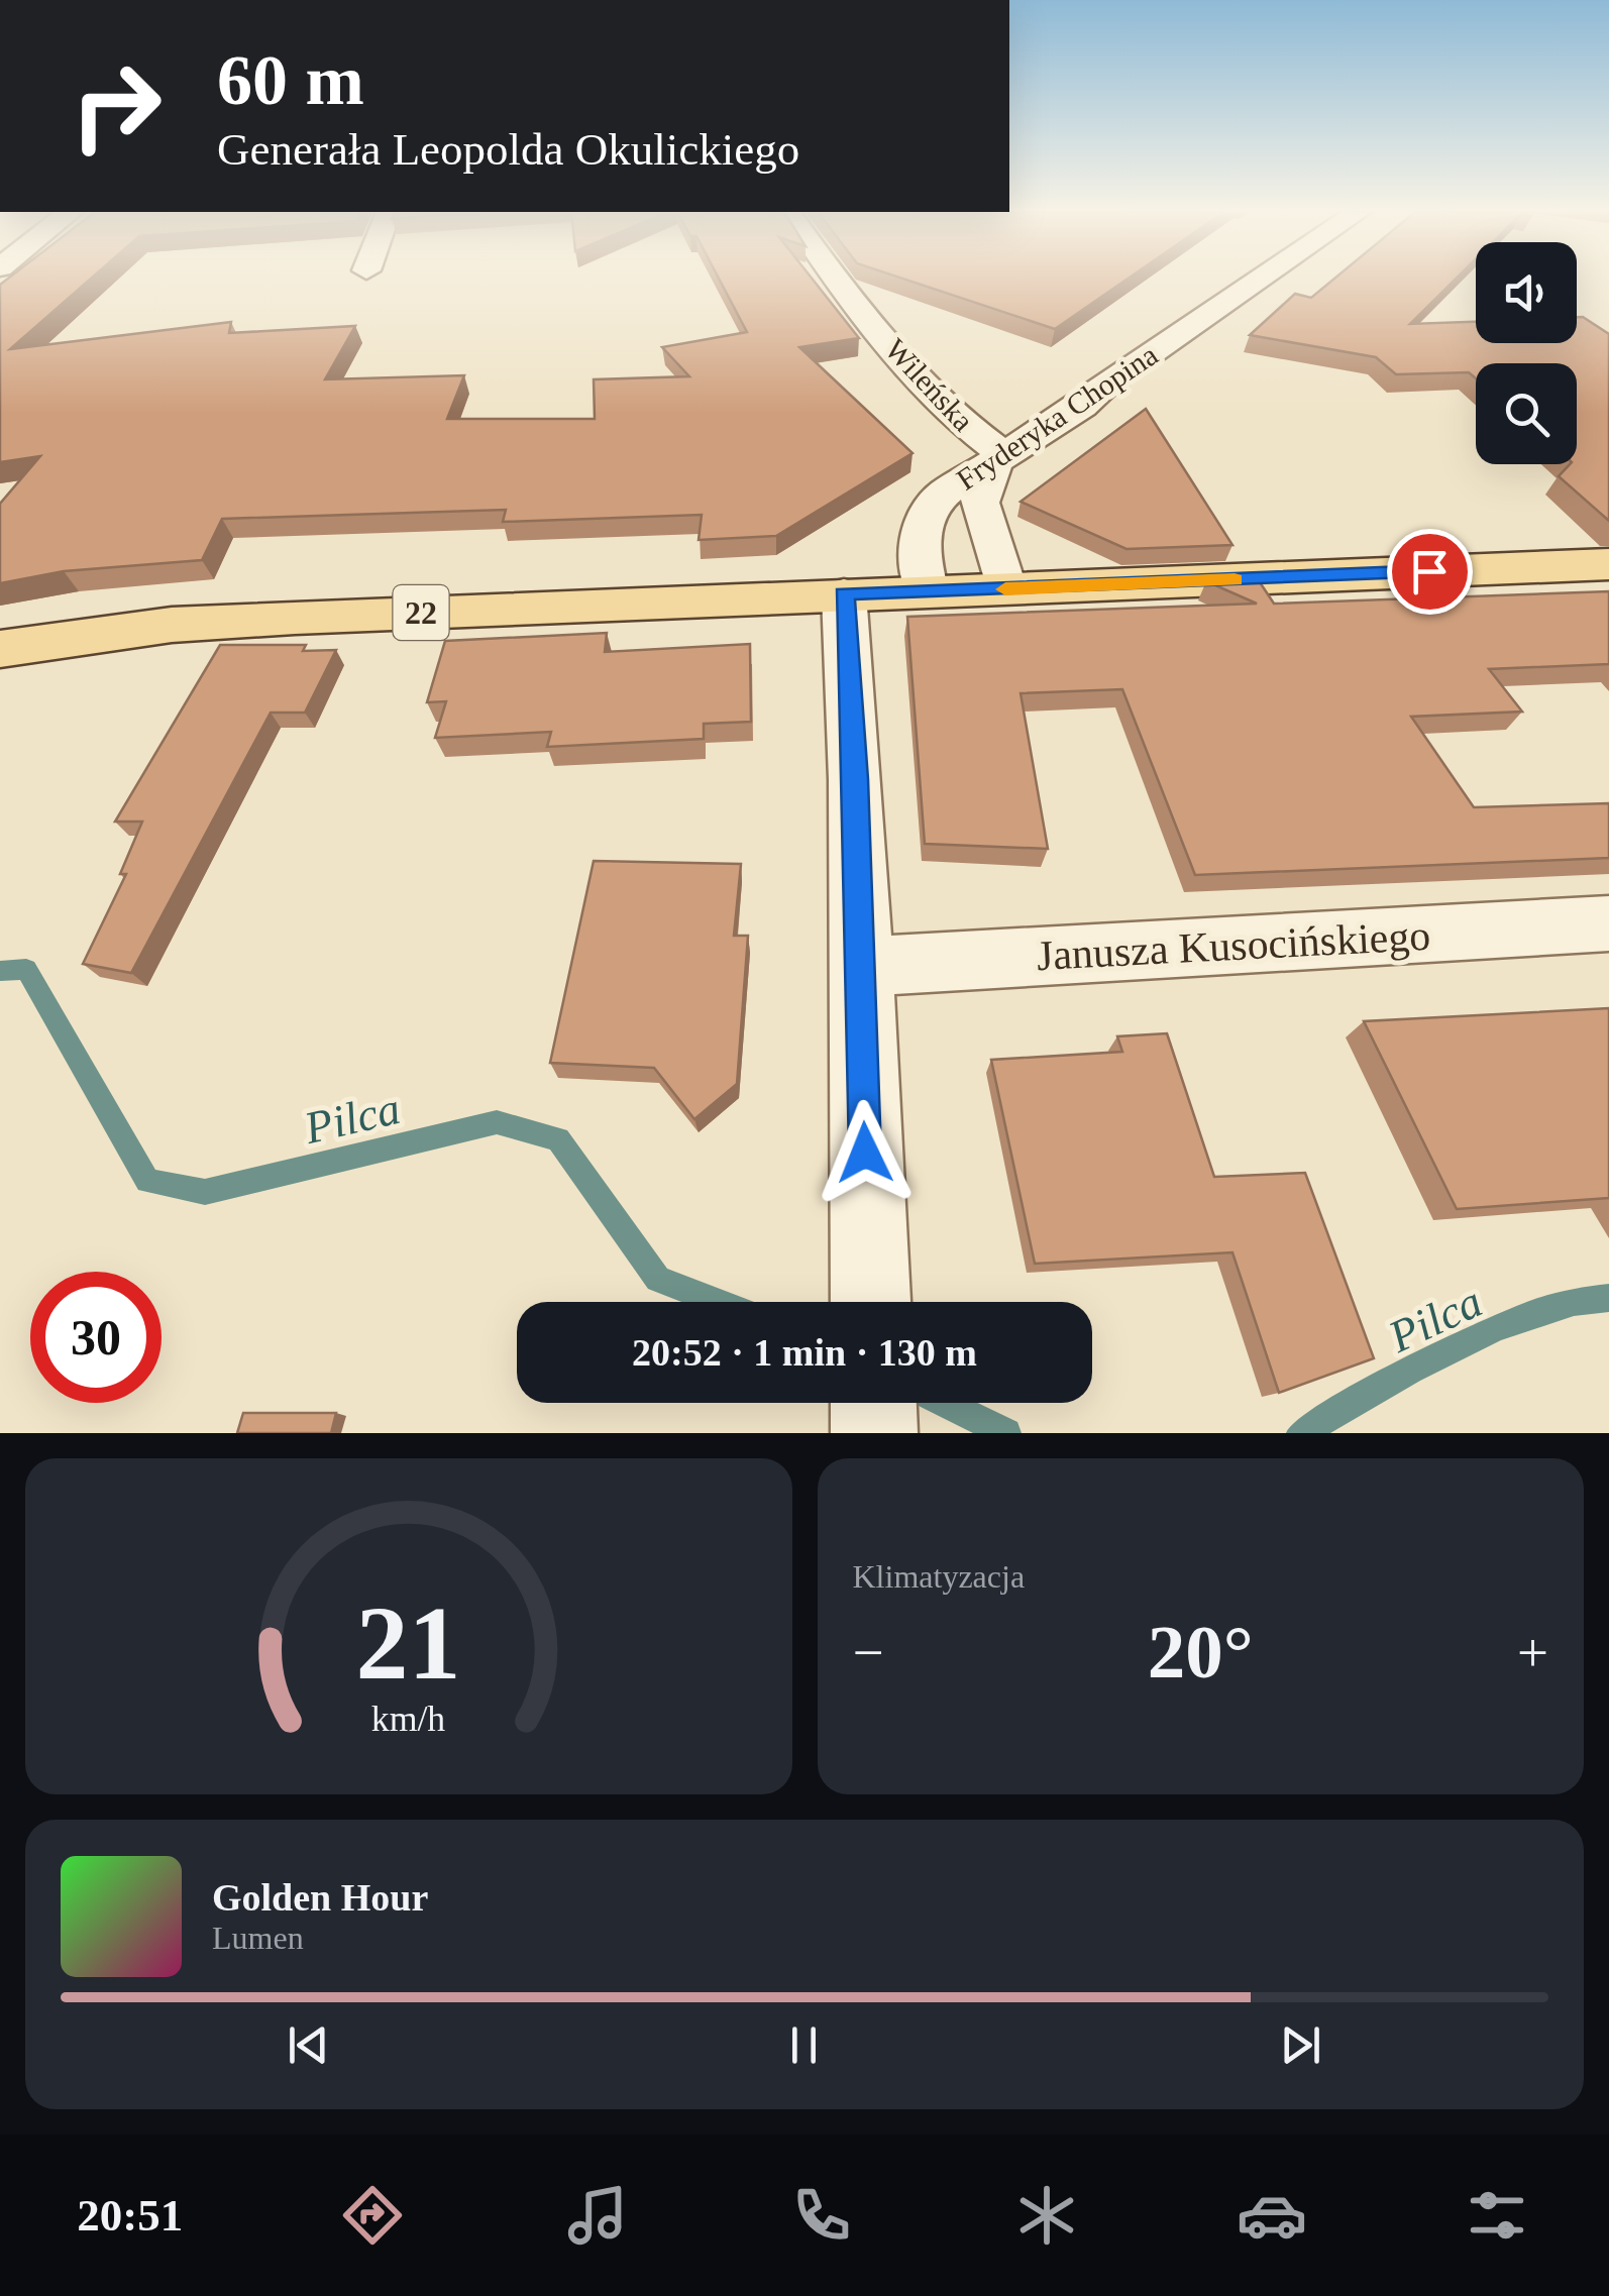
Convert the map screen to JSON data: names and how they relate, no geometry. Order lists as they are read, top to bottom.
{
  "streets": {
    "main road": ["22"],
    "street": ["Wileńska", "Fryderyka Chopina", "Janusza Kusocińskiego"]
  },
  "crossings": [
    ["Wileńska", "Fryderyka Chopina"],
    ["Fryderyka Chopina", "22"]
  ],
  "water": ["Pilca"],
  "page": {
    "turn": ["60 m", "Generała Leopolda Okulickiego"],
    "limit": "30",
    "trip": "20:52 · 1 min · 130 m",
    "tile": "Klimatyzacja",
    "heat": ["−", "20°", "+"],
    "song": ["Golden Hour", "Lumen"],
    "tabs": "20:51",
    "gauge": ["21", "km/h"]
  }
}
